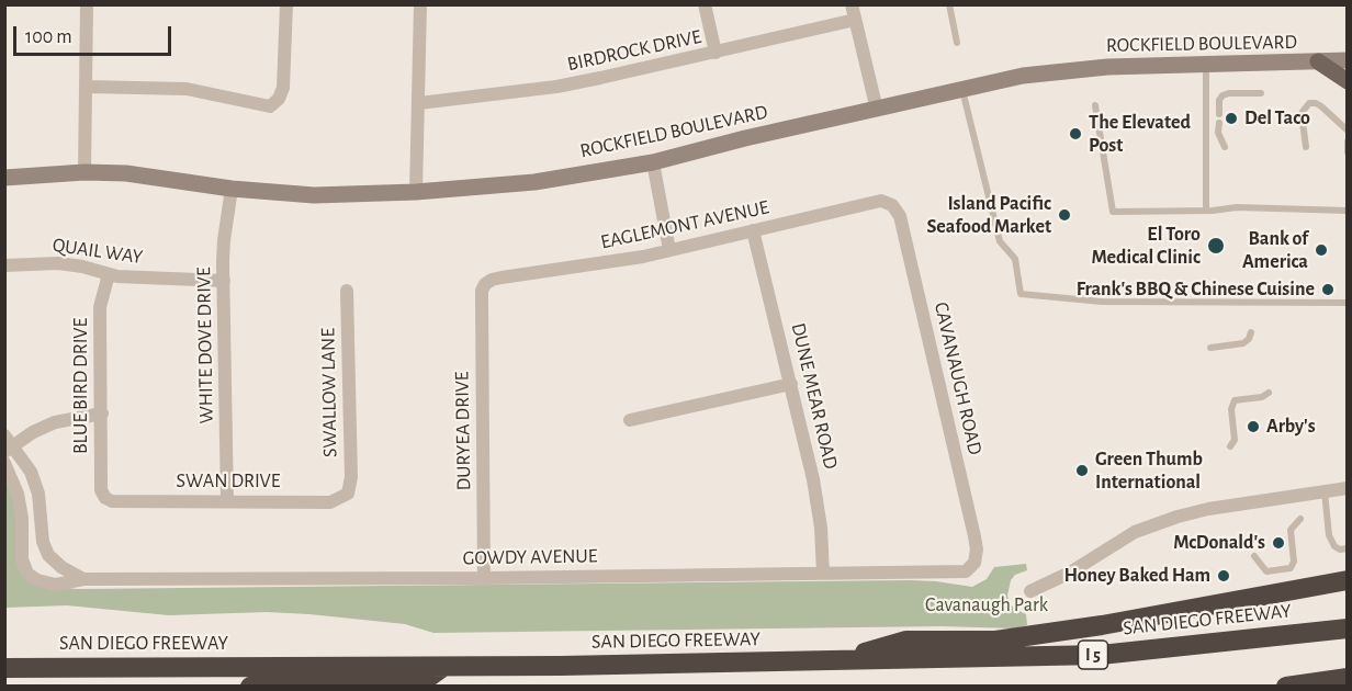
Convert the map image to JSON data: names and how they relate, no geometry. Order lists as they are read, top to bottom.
{
  "streets": {
    "highway": ["SAN DIEGO FREEWAY", "I 5"],
    "main road": ["ROCKFIELD BOULEVARD"],
    "street": [
      "BIRDROCK DRIVE",
      "EAGLEMONT AVENUE",
      "QUAIL WAY",
      "WHITE DOVE DRIVE",
      "CAVANAUGH ROAD",
      "BLUE BIRD DRIVE",
      "SWALLOW LANE",
      "DUNE MEAR ROAD",
      "DURYEA DRIVE",
      "SWAN DRIVE",
      "GOWDY AVENUE"
    ]
  },
  "crossings": [
    ["ROCKFIELD BOULEVARD", "WHITE DOVE DRIVE"],
    ["EAGLEMONT AVENUE", "CAVANAUGH ROAD"],
    ["EAGLEMONT AVENUE", "DUNE MEAR ROAD"],
    ["EAGLEMONT AVENUE", "DURYEA DRIVE"],
    ["QUAIL WAY", "WHITE DOVE DRIVE"],
    ["QUAIL WAY", "BLUE BIRD DRIVE"],
    ["WHITE DOVE DRIVE", "SWAN DRIVE"],
    ["CAVANAUGH ROAD", "GOWDY AVENUE"],
    ["BLUE BIRD DRIVE", "SWAN DRIVE"],
    ["SWALLOW LANE", "SWAN DRIVE"],
    ["DUNE MEAR ROAD", "GOWDY AVENUE"],
    ["DURYEA DRIVE", "GOWDY AVENUE"]
  ],
  "parks": ["Cavanaugh Park"],
  "places": [
    "Del Taco",
    "The Elevated Post",
    "Island Pacific Seafood Market",
    "El Toro Medical Clinic",
    "Bank of America",
    "Frank's BBQ & Chinese Cuisine",
    "Arby's",
    "Green Thumb International",
    "McDonald's",
    "Honey Baked Ham"
  ],
  "scale_bar": "100 m"
}
